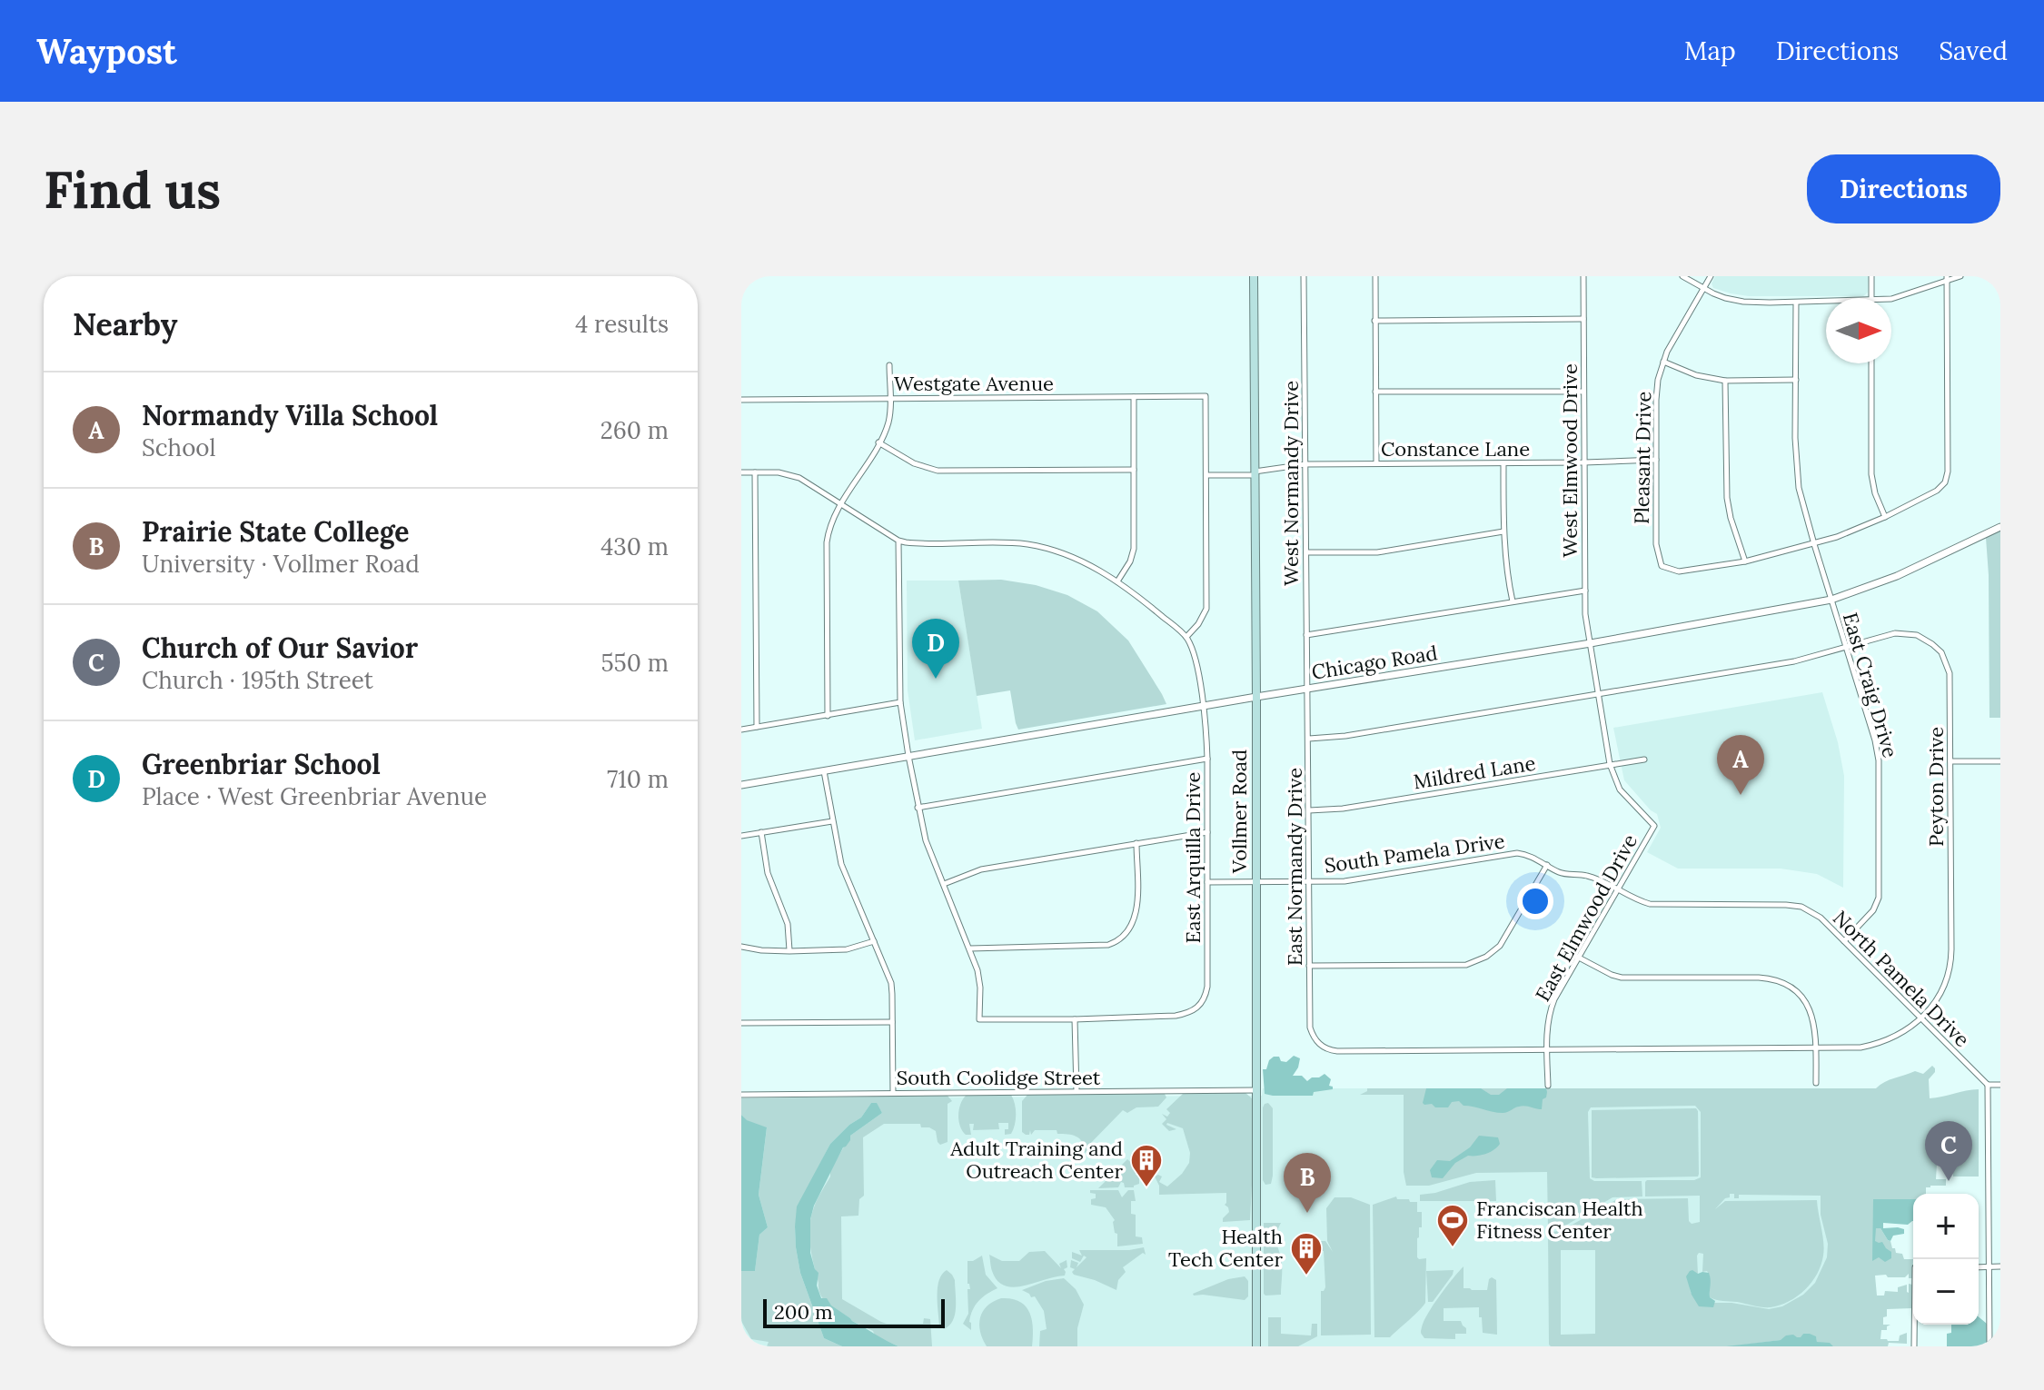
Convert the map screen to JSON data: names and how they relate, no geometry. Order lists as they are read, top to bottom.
{
  "streets": {
    "main road": ["Vollmer Road"],
    "street": [
      "Westgate Avenue",
      "Constance Lane",
      "Pleasant Drive",
      "West Elmwood Drive",
      "West Normandy Drive",
      "Chicago Road",
      "East Craig Drive",
      "Mildred Lane",
      "Peyton Drive",
      "South Pamela Drive",
      "East Arquilla Drive",
      "East Normandy Drive",
      "East Elmwood Drive",
      "North Pamela Drive",
      "South Coolidge Street"
    ]
  },
  "crossings": [
    ["Westgate Avenue", "Constance Lane"],
    ["Constance Lane", "Pleasant Drive"],
    ["Constance Lane", "West Elmwood Drive"],
    ["Constance Lane", "West Normandy Drive"],
    ["Constance Lane", "Vollmer Road"],
    ["West Elmwood Drive", "Chicago Road"],
    ["West Elmwood Drive", "East Elmwood Drive"],
    ["West Normandy Drive", "Chicago Road"],
    ["West Normandy Drive", "East Normandy Drive"],
    ["Chicago Road", "East Craig Drive"],
    ["Chicago Road", "Vollmer Road"],
    ["Chicago Road", "East Arquilla Drive"],
    ["Chicago Road", "East Normandy Drive"],
    ["Chicago Road", "East Elmwood Drive"],
    ["East Craig Drive", "Peyton Drive"],
    ["East Craig Drive", "North Pamela Drive"],
    ["Mildred Lane", "East Normandy Drive"],
    ["Mildred Lane", "East Elmwood Drive"],
    ["Peyton Drive", "East Normandy Drive"],
    ["Peyton Drive", "East Elmwood Drive"],
    ["Peyton Drive", "North Pamela Drive"],
    ["Vollmer Road", "South Pamela Drive"],
    ["Vollmer Road", "South Coolidge Street"],
    ["South Pamela Drive", "East Arquilla Drive"],
    ["South Pamela Drive", "East Normandy Drive"],
    ["South Pamela Drive", "East Elmwood Drive"],
    ["South Pamela Drive", "North Pamela Drive"],
    ["East Elmwood Drive", "North Pamela Drive"]
  ],
  "places": {
    "building": ["Adult Training and Outreach Center", "Health Tech Center"],
    "sports": ["Franciscan Health Fitness Center"]
  },
  "scale_bar": "200 m",
  "north": "right",
  "page": {
    "header": "Waypost",
    "nav": ["Map", "Directions", "Saved"],
    "buttons": "Directions",
    "title": "Find us",
    "heading": ["Nearby", "4 results"],
    "list": [
      {
        "mark": "A",
        "name": "Normandy Villa School",
        "note": "School",
        "value": "260 m"
      },
      {
        "mark": "B",
        "name": "Prairie State College",
        "note": "University · Vollmer Road",
        "value": "430 m"
      },
      {
        "mark": "C",
        "name": "Church of Our Savior",
        "note": "Church · 195th Street",
        "value": "550 m"
      },
      {
        "mark": "D",
        "name": "Greenbriar School",
        "note": "Place · West Greenbriar Avenue",
        "value": "710 m"
      }
    ],
    "pins": [
      "D",
      "A",
      "C",
      "B"
    ],
    "map_buttons": ["+", "−"],
    "scale": "200 m"
  }
}
